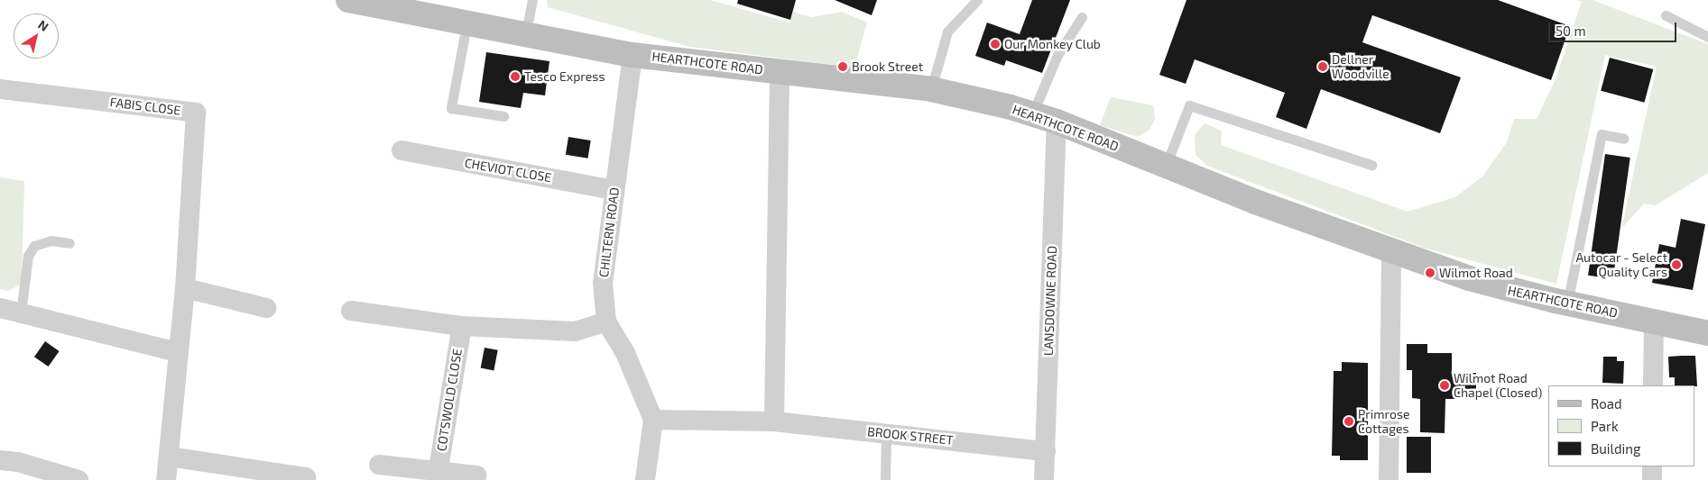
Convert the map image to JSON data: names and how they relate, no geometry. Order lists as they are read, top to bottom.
{
  "streets": {
    "street": [
      "HEARTHCOTE ROAD",
      "FABIS CLOSE",
      "CHEVIOT CLOSE",
      "CHILTERN ROAD",
      "LANSDOWNE ROAD",
      "COTSWOLD CLOSE",
      "BROOK STREET"
    ]
  },
  "crossings": [
    ["HEARTHCOTE ROAD", "CHILTERN ROAD"],
    ["HEARTHCOTE ROAD", "LANSDOWNE ROAD"],
    ["CHEVIOT CLOSE", "CHILTERN ROAD"],
    ["CHILTERN ROAD", "BROOK STREET"],
    ["LANSDOWNE ROAD", "BROOK STREET"]
  ],
  "places": [
    "Our Monkey Club",
    "Brook Street",
    "Dellner Woodville",
    "Tesco Express",
    "Autocar - Select Quality Cars",
    "Wilmot Road",
    "Wilmot Road Chapel (Closed)",
    "Primrose Cottages"
  ],
  "legend": ["Road", "Park", "Building"],
  "scale_bar": "50 m",
  "north": "top right"
}
